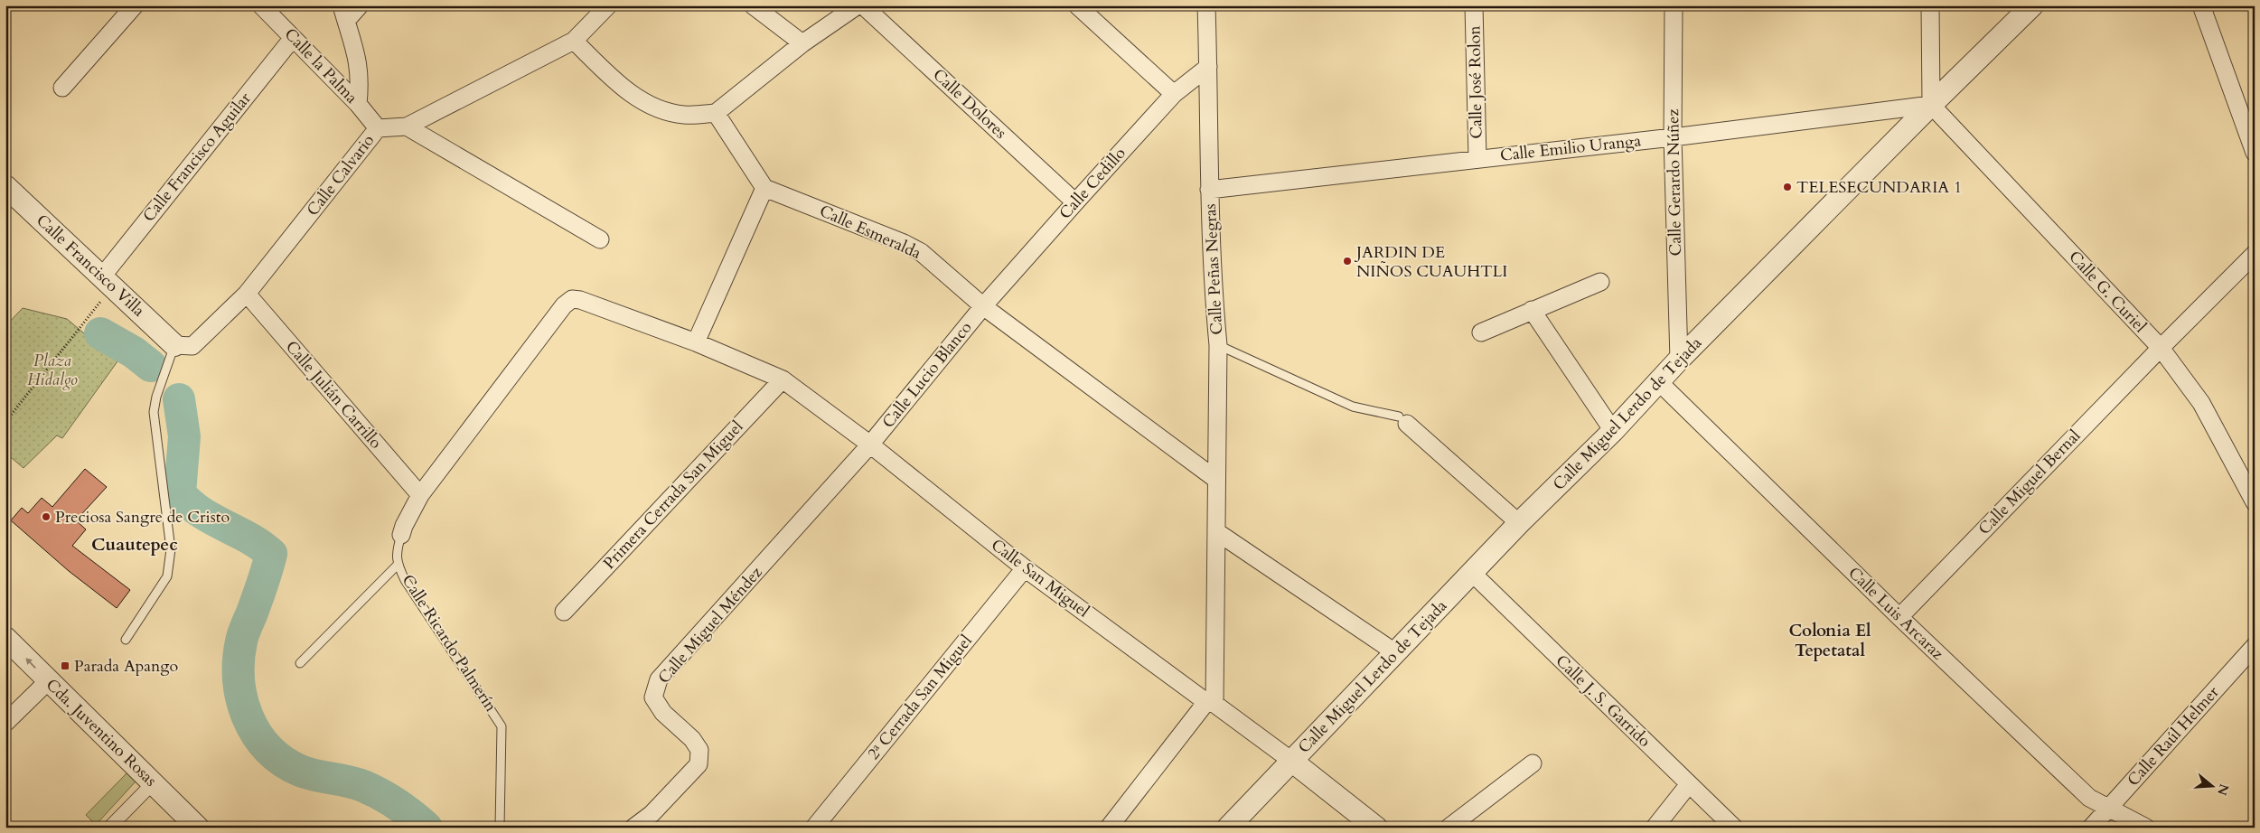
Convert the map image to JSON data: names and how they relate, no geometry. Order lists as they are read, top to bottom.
{
  "streets": {
    "street": [
      "Calle la Palma",
      "Calle José Rolon",
      "Calle Dolores",
      "Calle Emilio Uranga",
      "Calle Francisco Aguilar",
      "Calle Calvario",
      "Calle Gerardo Núñez",
      "Calle Cedillo",
      "Calle Esmeralda",
      "Calle Francisco Villa",
      "Calle Peñas Negras",
      "Calle G. Curiel",
      "Calle Lucio Blanco",
      "Calle Julián Carrillo",
      "Calle Miguel Lerdo de Tejada",
      "Calle Miguel Bernal",
      "Primera Cerrada San Miguel",
      "Calle San Miguel",
      "Calle Luis Arcaraz",
      "Calle Miguel Méndez",
      "Calle Ricardo Palmerín",
      "2ª Cerrada San Miguel",
      "Calle J. S. Garrido",
      "Cda. Juventino Rosas",
      "Calle Raúl Helmer"
    ]
  },
  "crossings": [
    ["Calle la Palma", "Calle Francisco Aguilar"],
    ["Calle la Palma", "Calle Calvario"],
    ["Calle José Rolon", "Calle Emilio Uranga"],
    ["Calle Dolores", "Calle Cedillo"],
    ["Calle Emilio Uranga", "Calle Gerardo Núñez"],
    ["Calle Emilio Uranga", "Calle Peñas Negras"],
    ["Calle Emilio Uranga", "Calle G. Curiel"],
    ["Calle Emilio Uranga", "Calle Miguel Lerdo de Tejada"],
    ["Calle Francisco Aguilar", "Calle Francisco Villa"],
    ["Calle Calvario", "Calle Francisco Villa"],
    ["Calle Calvario", "Calle Julián Carrillo"],
    ["Calle Gerardo Núñez", "Calle Miguel Lerdo de Tejada"],
    ["Calle Cedillo", "Calle Esmeralda"],
    ["Calle Cedillo", "Calle Peñas Negras"],
    ["Calle Cedillo", "Calle Lucio Blanco"],
    ["Calle Esmeralda", "Calle Peñas Negras"],
    ["Calle Esmeralda", "Calle Lucio Blanco"],
    ["Calle Peñas Negras", "Calle San Miguel"],
    ["Calle G. Curiel", "Calle Miguel Lerdo de Tejada"],
    ["Calle G. Curiel", "Calle Miguel Bernal"],
    ["Calle Lucio Blanco", "Calle San Miguel"],
    ["Calle Lucio Blanco", "Calle Miguel Méndez"],
    ["Calle Julián Carrillo", "Calle Ricardo Palmerín"],
    ["Calle Miguel Lerdo de Tejada", "Calle San Miguel"],
    ["Calle Miguel Lerdo de Tejada", "Calle Luis Arcaraz"],
    ["Calle Miguel Lerdo de Tejada", "Calle J. S. Garrido"],
    ["Calle Miguel Bernal", "Calle Luis Arcaraz"],
    ["Primera Cerrada San Miguel", "Calle San Miguel"],
    ["Calle San Miguel", "Calle Miguel Méndez"],
    ["Calle San Miguel", "Calle Ricardo Palmerín"],
    ["Calle San Miguel", "2ª Cerrada San Miguel"],
    ["Calle Luis Arcaraz", "Calle Raúl Helmer"]
  ],
  "districts": ["Cuautepec", "Colonia El Tepetatal"],
  "parks": ["Plaza Hidalgo"],
  "places": {
    "other": ["TELESECUNDARIA 1", "JARDIN DE NIÑOS CUAUHTLI", "Preciosa Sangre de Cristo"],
    "transit": ["Parada Apango"]
  },
  "north": "right"
}
